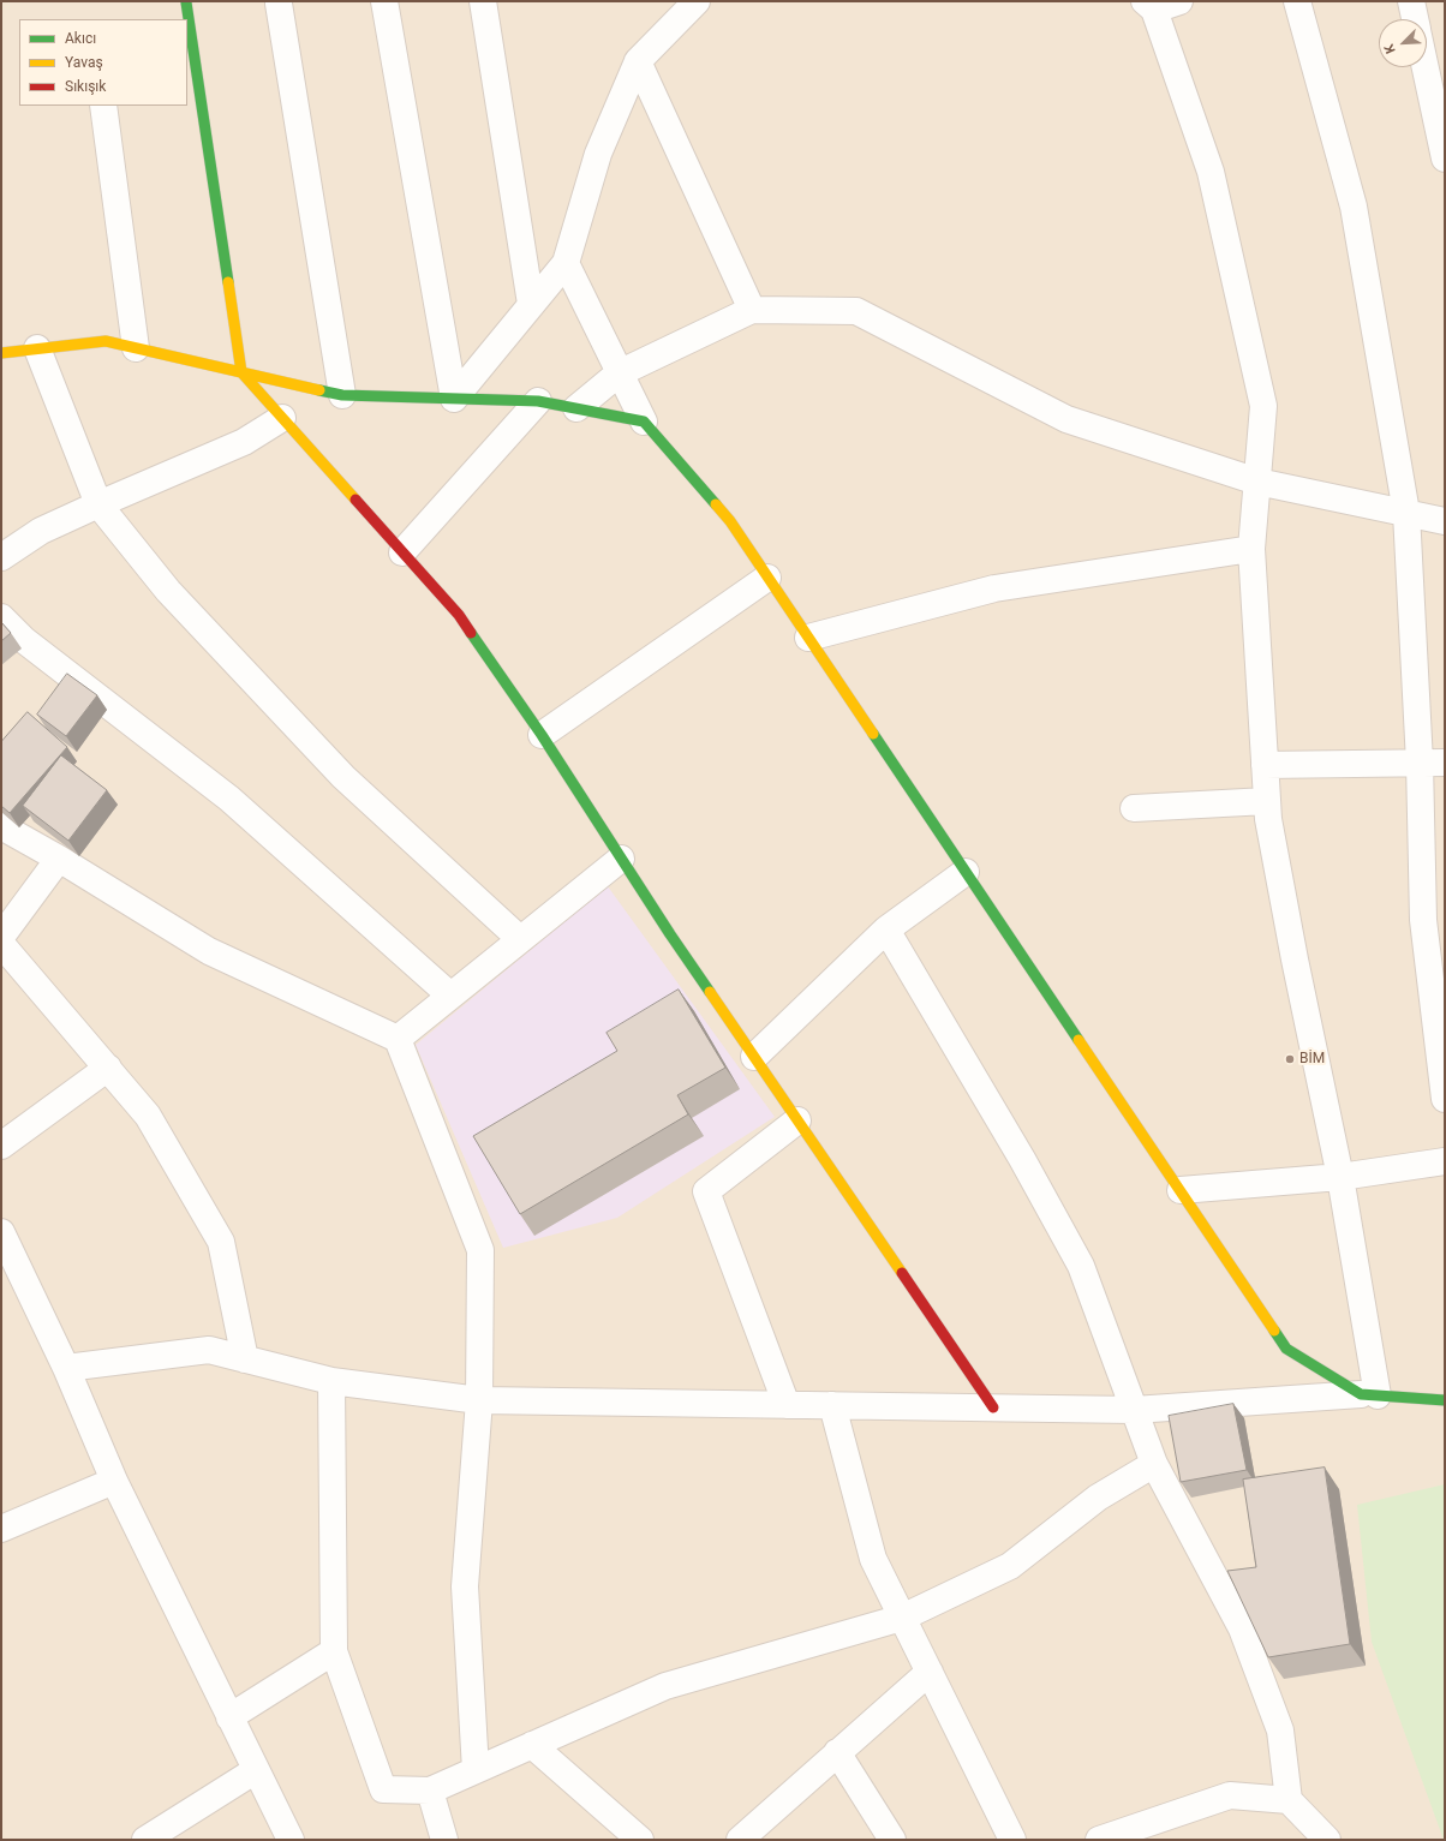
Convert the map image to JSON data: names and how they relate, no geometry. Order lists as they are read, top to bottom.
{
  "places": ["BİM"],
  "legend": ["Akıcı", "Yavaş", "Sıkışık"],
  "north": "bottom left"
}
